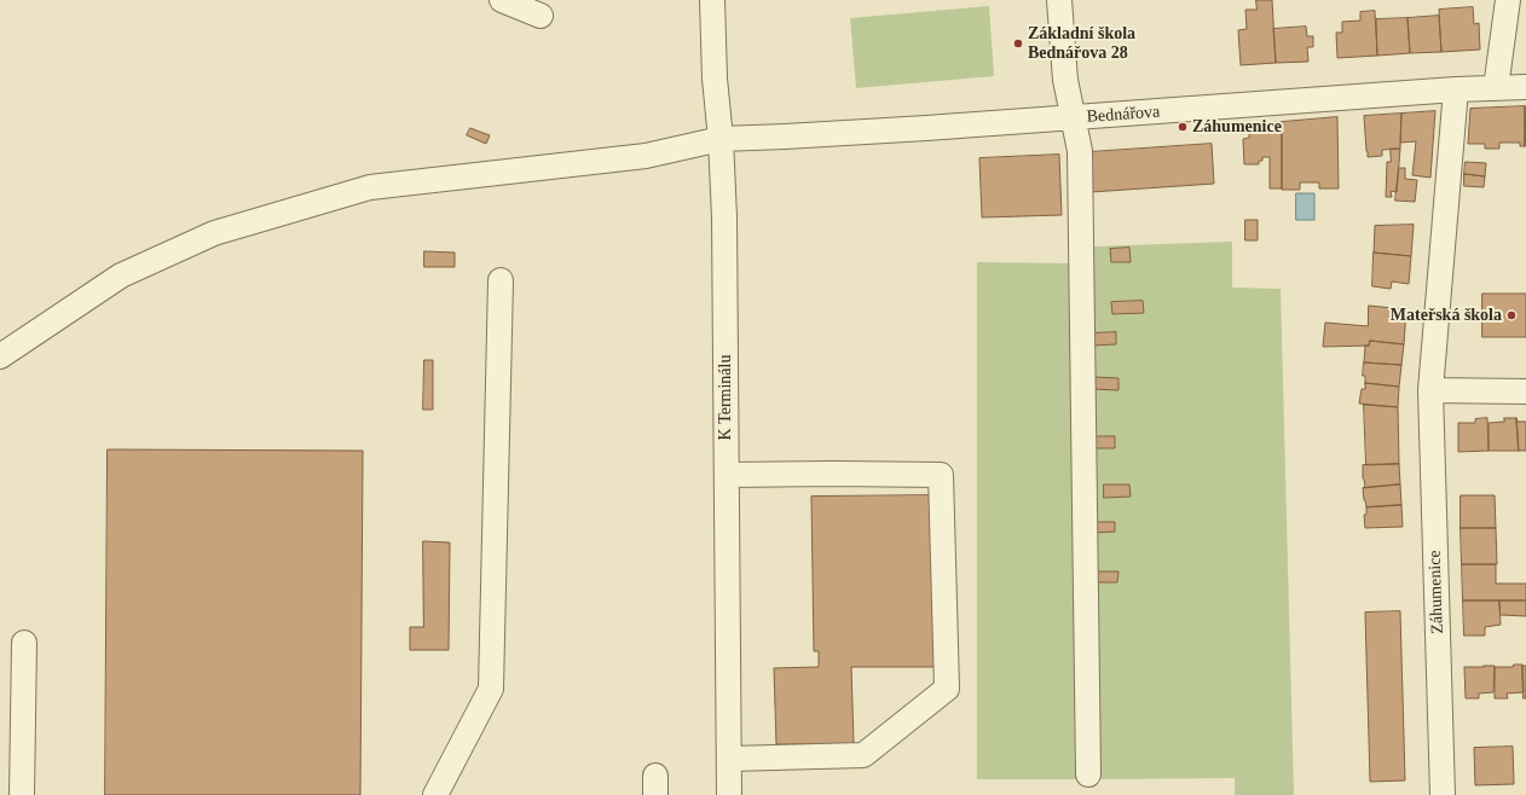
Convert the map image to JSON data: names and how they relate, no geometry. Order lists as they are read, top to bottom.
{
  "streets": {
    "street": ["Bednářova", "K Terminálu", "Záhumenice"]
  },
  "crossings": [
    ["Bednářova", "K Terminálu"],
    ["Bednářova", "Záhumenice"]
  ],
  "places": ["Základní škola Bednářova 28", "Záhumenice", "Mateřská škola"]
}
